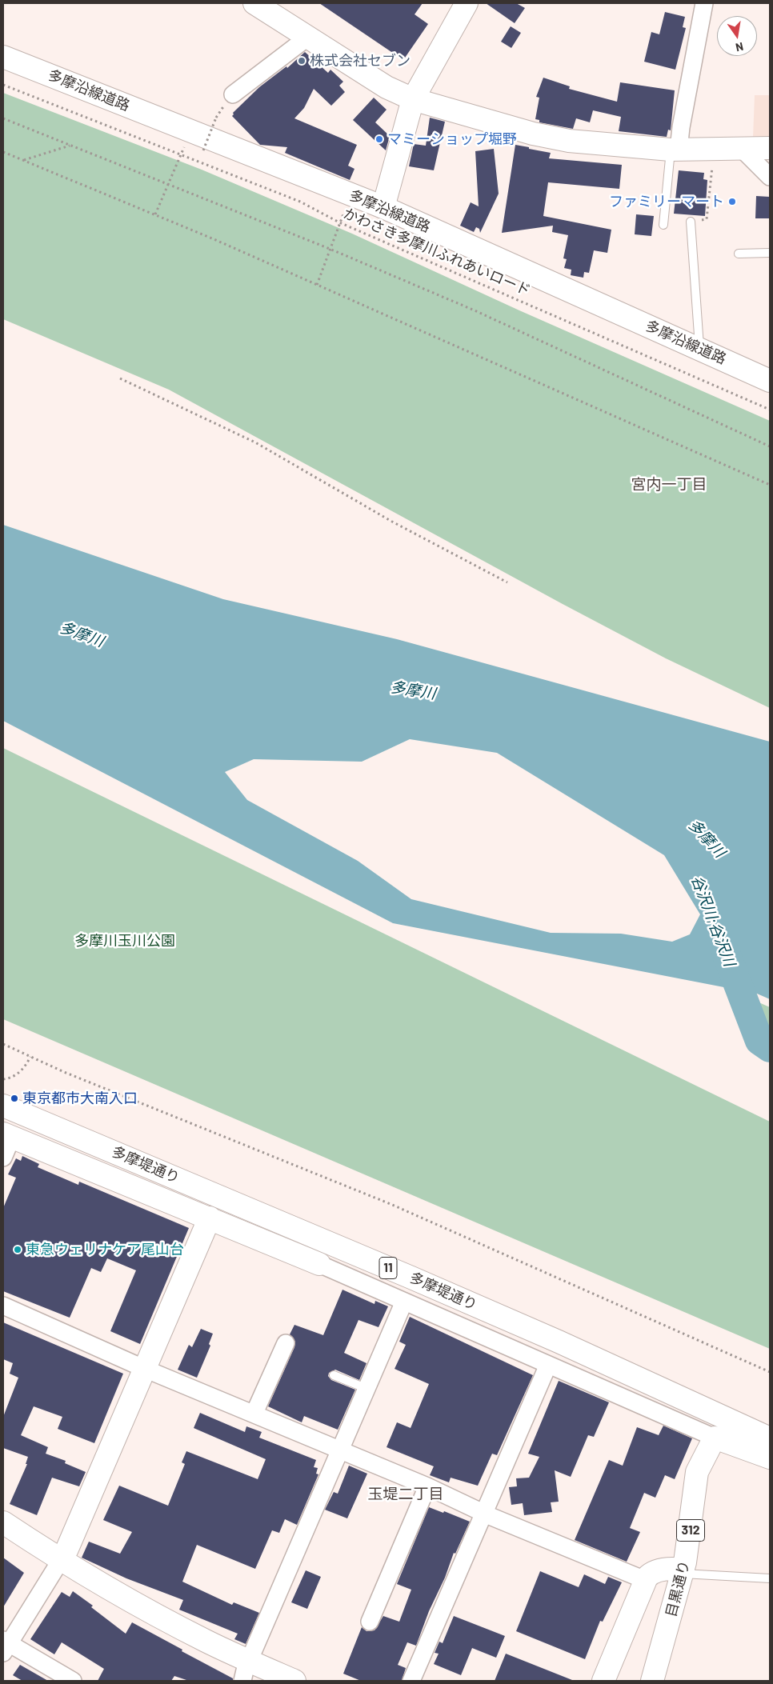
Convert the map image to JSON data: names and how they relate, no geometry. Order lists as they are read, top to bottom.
{
  "streets": {
    "main road": [
      "多摩沿線道路",
      "多摩堤通り",
      "11",
      "312",
      "目黒通り"
    ],
    "path": ["かわさき多摩川ふれあいロード"]
  },
  "districts": ["宮内一丁目", "玉堤二丁目"],
  "water": ["多摩川", "谷沢川;谷沢川"],
  "parks": ["多摩川玉川公園"],
  "places": [
    "株式会社セブン",
    "マミーショップ堀野",
    "ファミリーマート",
    "東京都市大南入口",
    "東急ウェリナケア尾山台"
  ],
  "north": "bottom"
}
